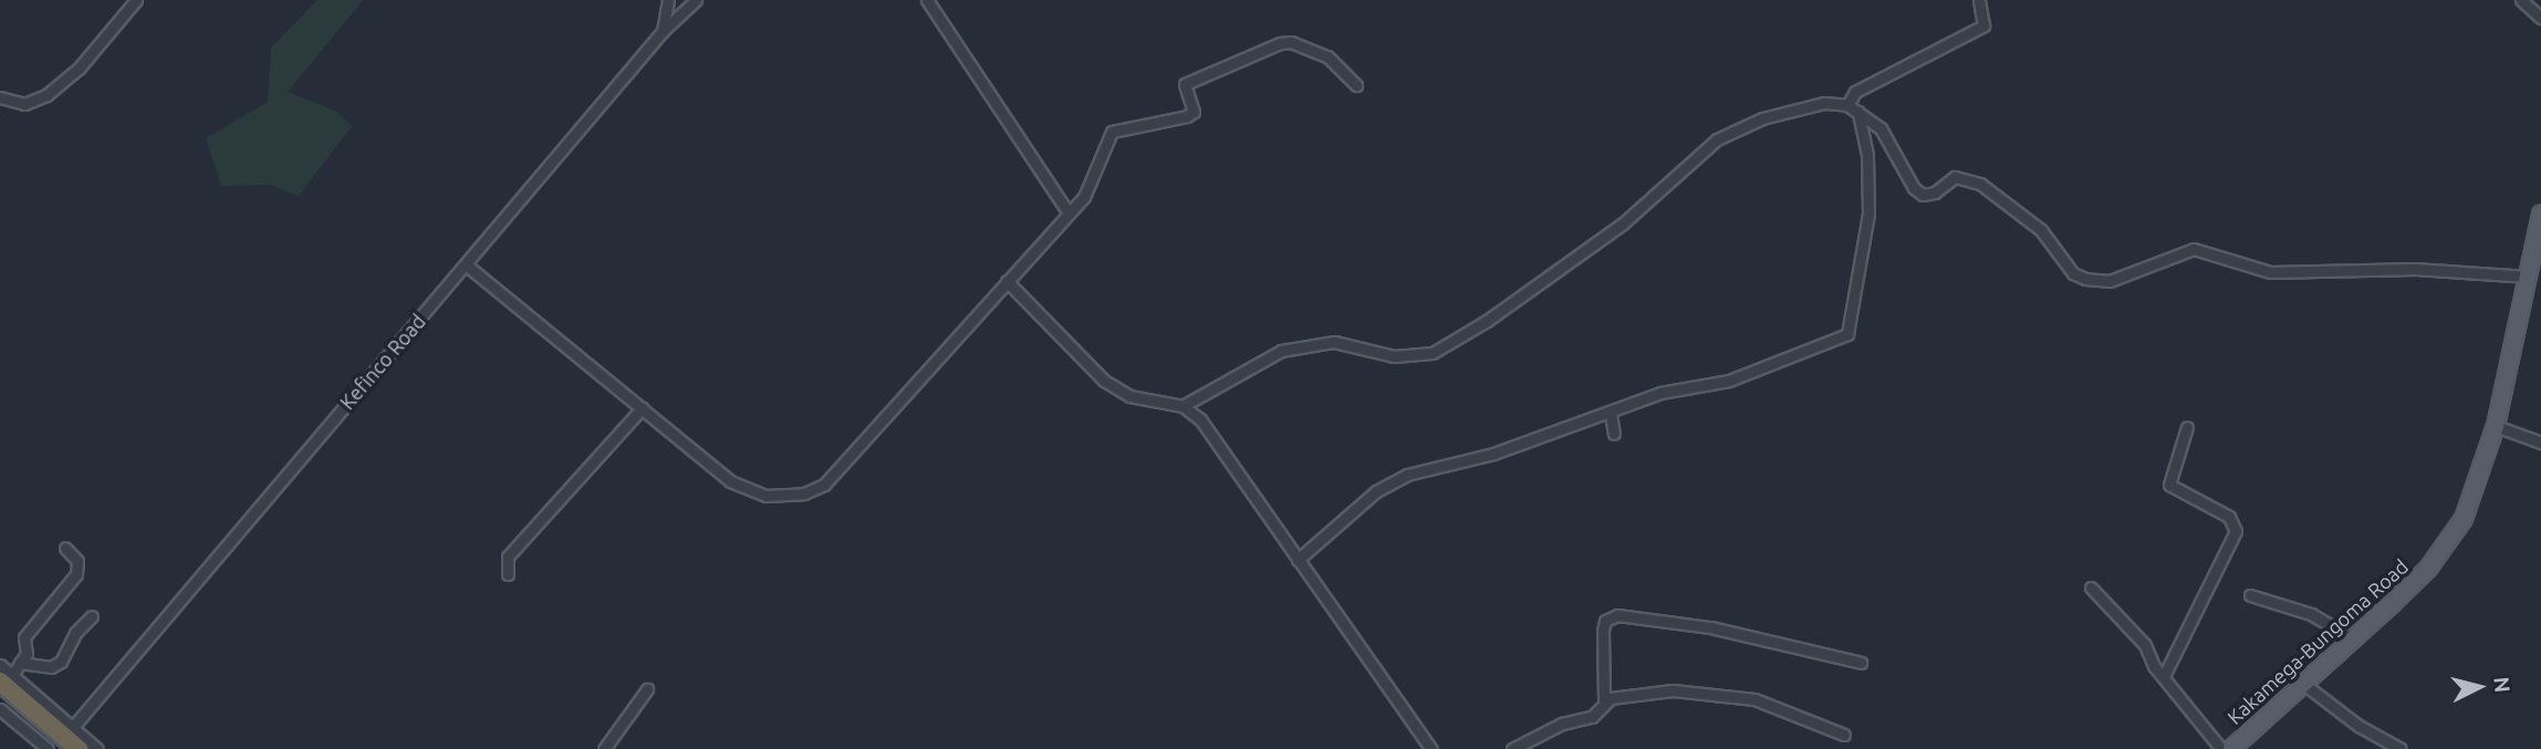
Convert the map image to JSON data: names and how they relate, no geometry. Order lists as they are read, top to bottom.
{
  "streets": {
    "main road": ["Kakamega-Bungoma Road"],
    "street": ["Kefinco Road"]
  },
  "north": "right"
}
